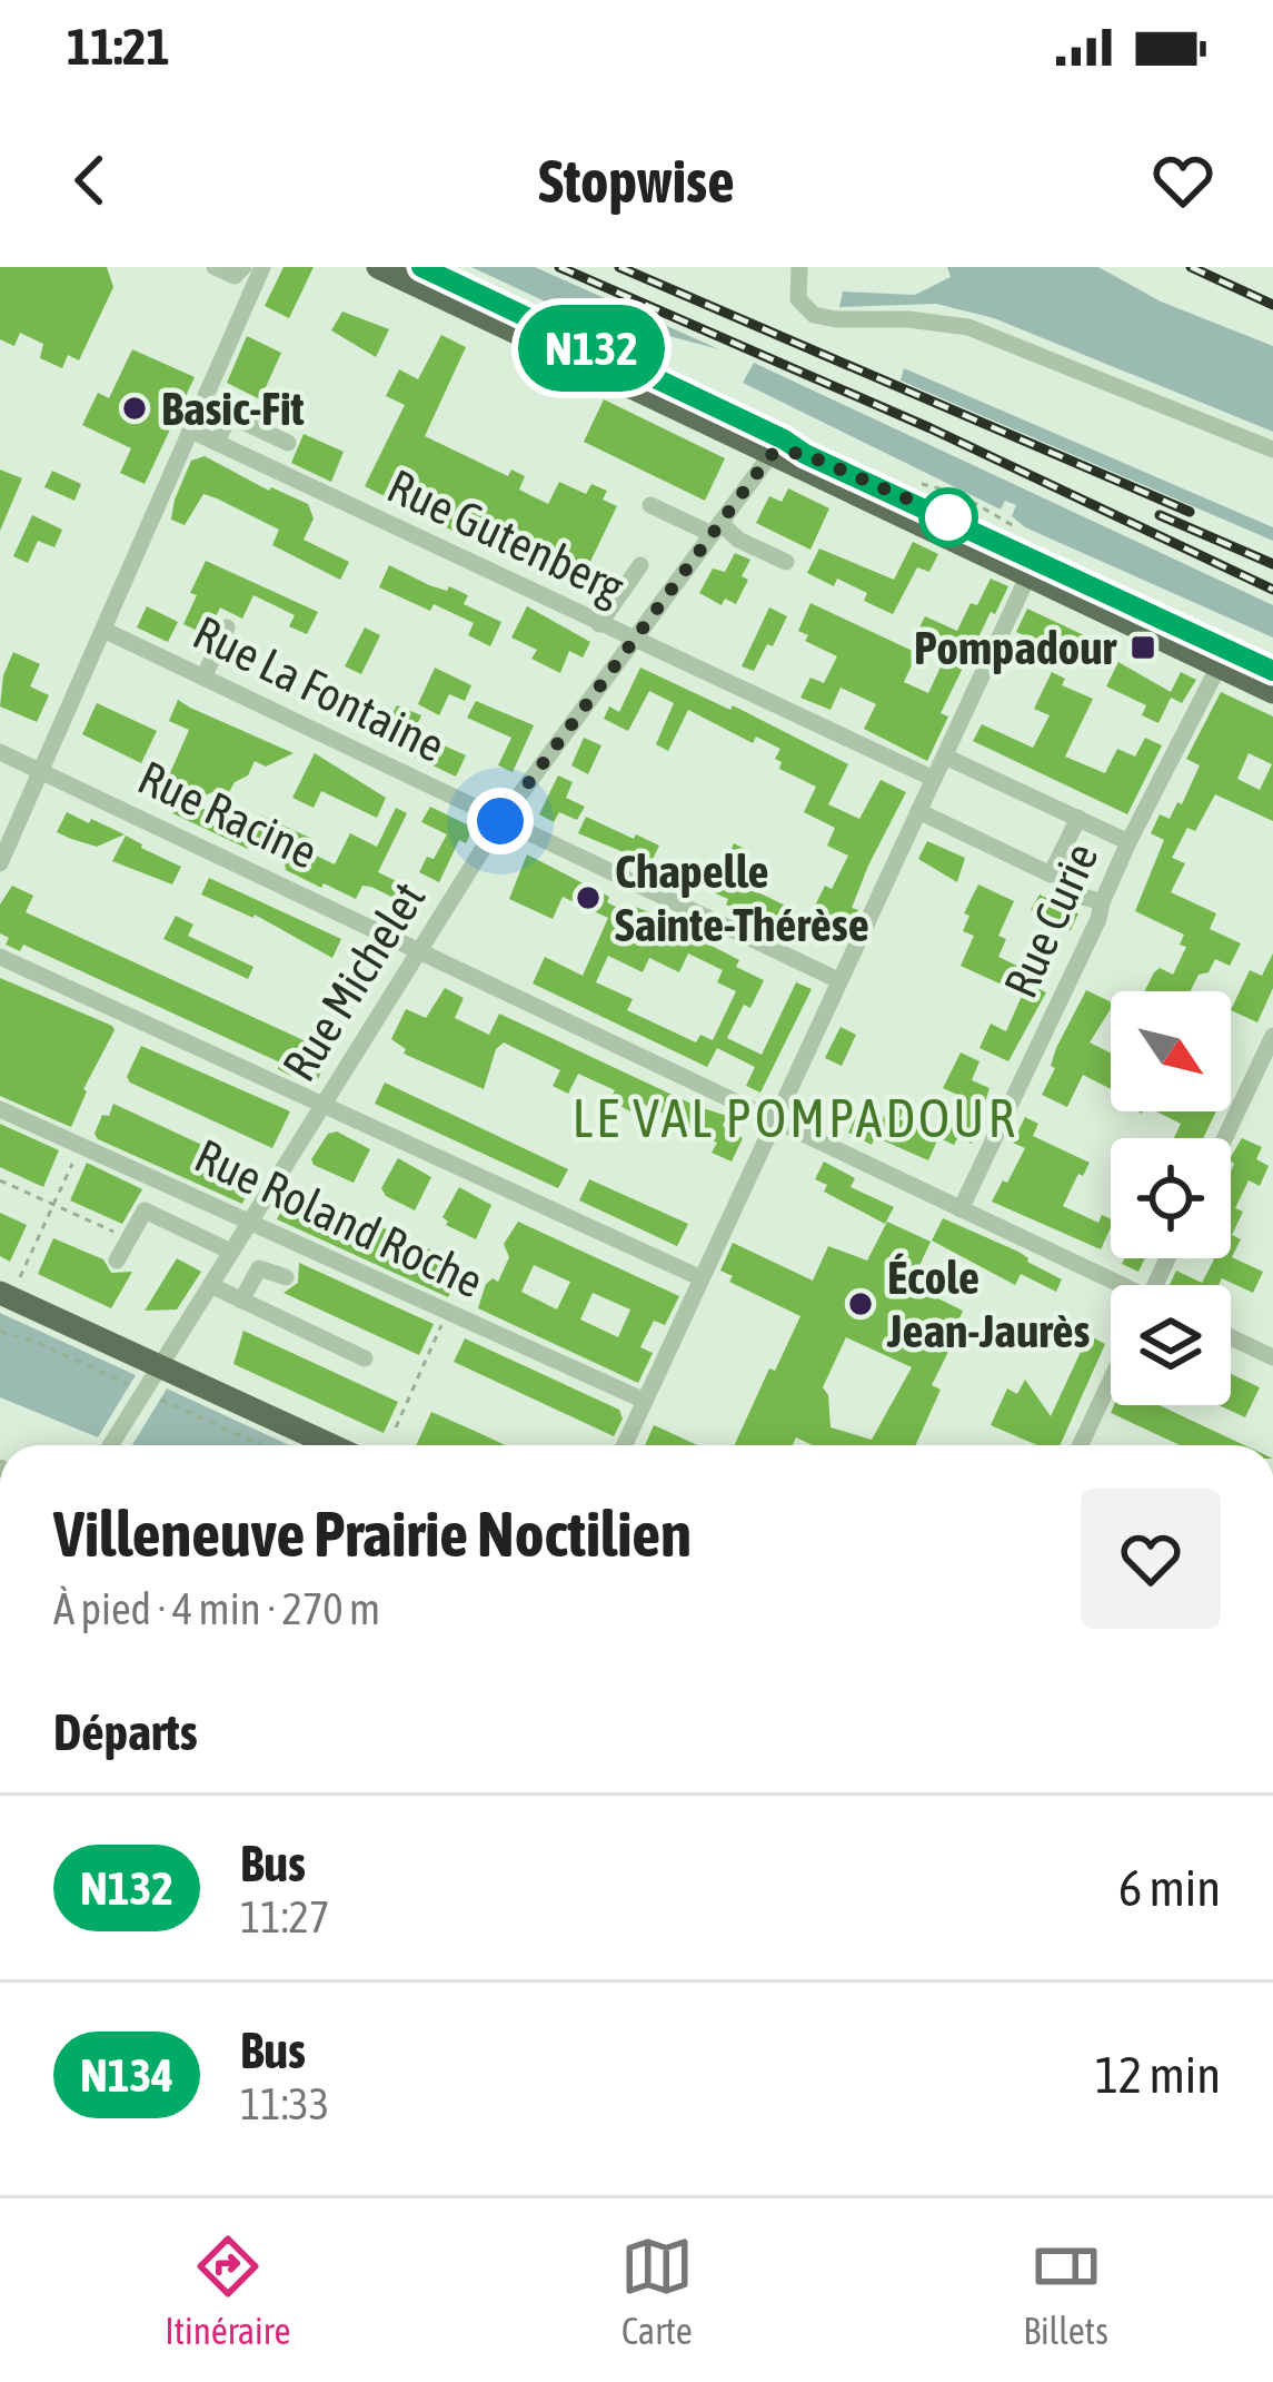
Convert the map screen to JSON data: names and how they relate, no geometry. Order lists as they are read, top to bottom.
{
  "streets": {
    "street": [
      "Rue Gutenberg",
      "Rue La Fontaine",
      "Rue Racine",
      "Rue Curie",
      "Rue Michelet",
      "Rue Roland Roche"
    ]
  },
  "crossings": [
    ["Rue Gutenberg", "Rue Michelet"],
    ["Rue La Fontaine", "Rue Michelet"],
    ["Rue Racine", "Rue Curie"],
    ["Rue Racine", "Rue Michelet"],
    ["Rue Michelet", "Rue Roland Roche"]
  ],
  "districts": ["LE VAL POMPADOUR"],
  "places": {
    "other": ["Basic-Fit", "Chapelle Sainte-Thérèse", "École Jean-Jaurès"],
    "transit": ["Pompadour"]
  },
  "lines": ["bus line N132"],
  "north": "bottom right",
  "page": {
    "status": "11:21",
    "header": "Stopwise",
    "on_map": "N132",
    "heading": [
      ["Villeneuve Prairie Noctilien", "À pied · 4 min · 270 m"],
      "Départs"
    ],
    "list": [
      {
        "mark": "N132",
        "name": "Bus",
        "note": "11:27",
        "value": "6 min"
      },
      {
        "mark": "N134",
        "name": "Bus",
        "note": "11:33",
        "value": "12 min"
      }
    ],
    "tabs": ["Itinéraire", "Carte", "Billets"]
  }
}
